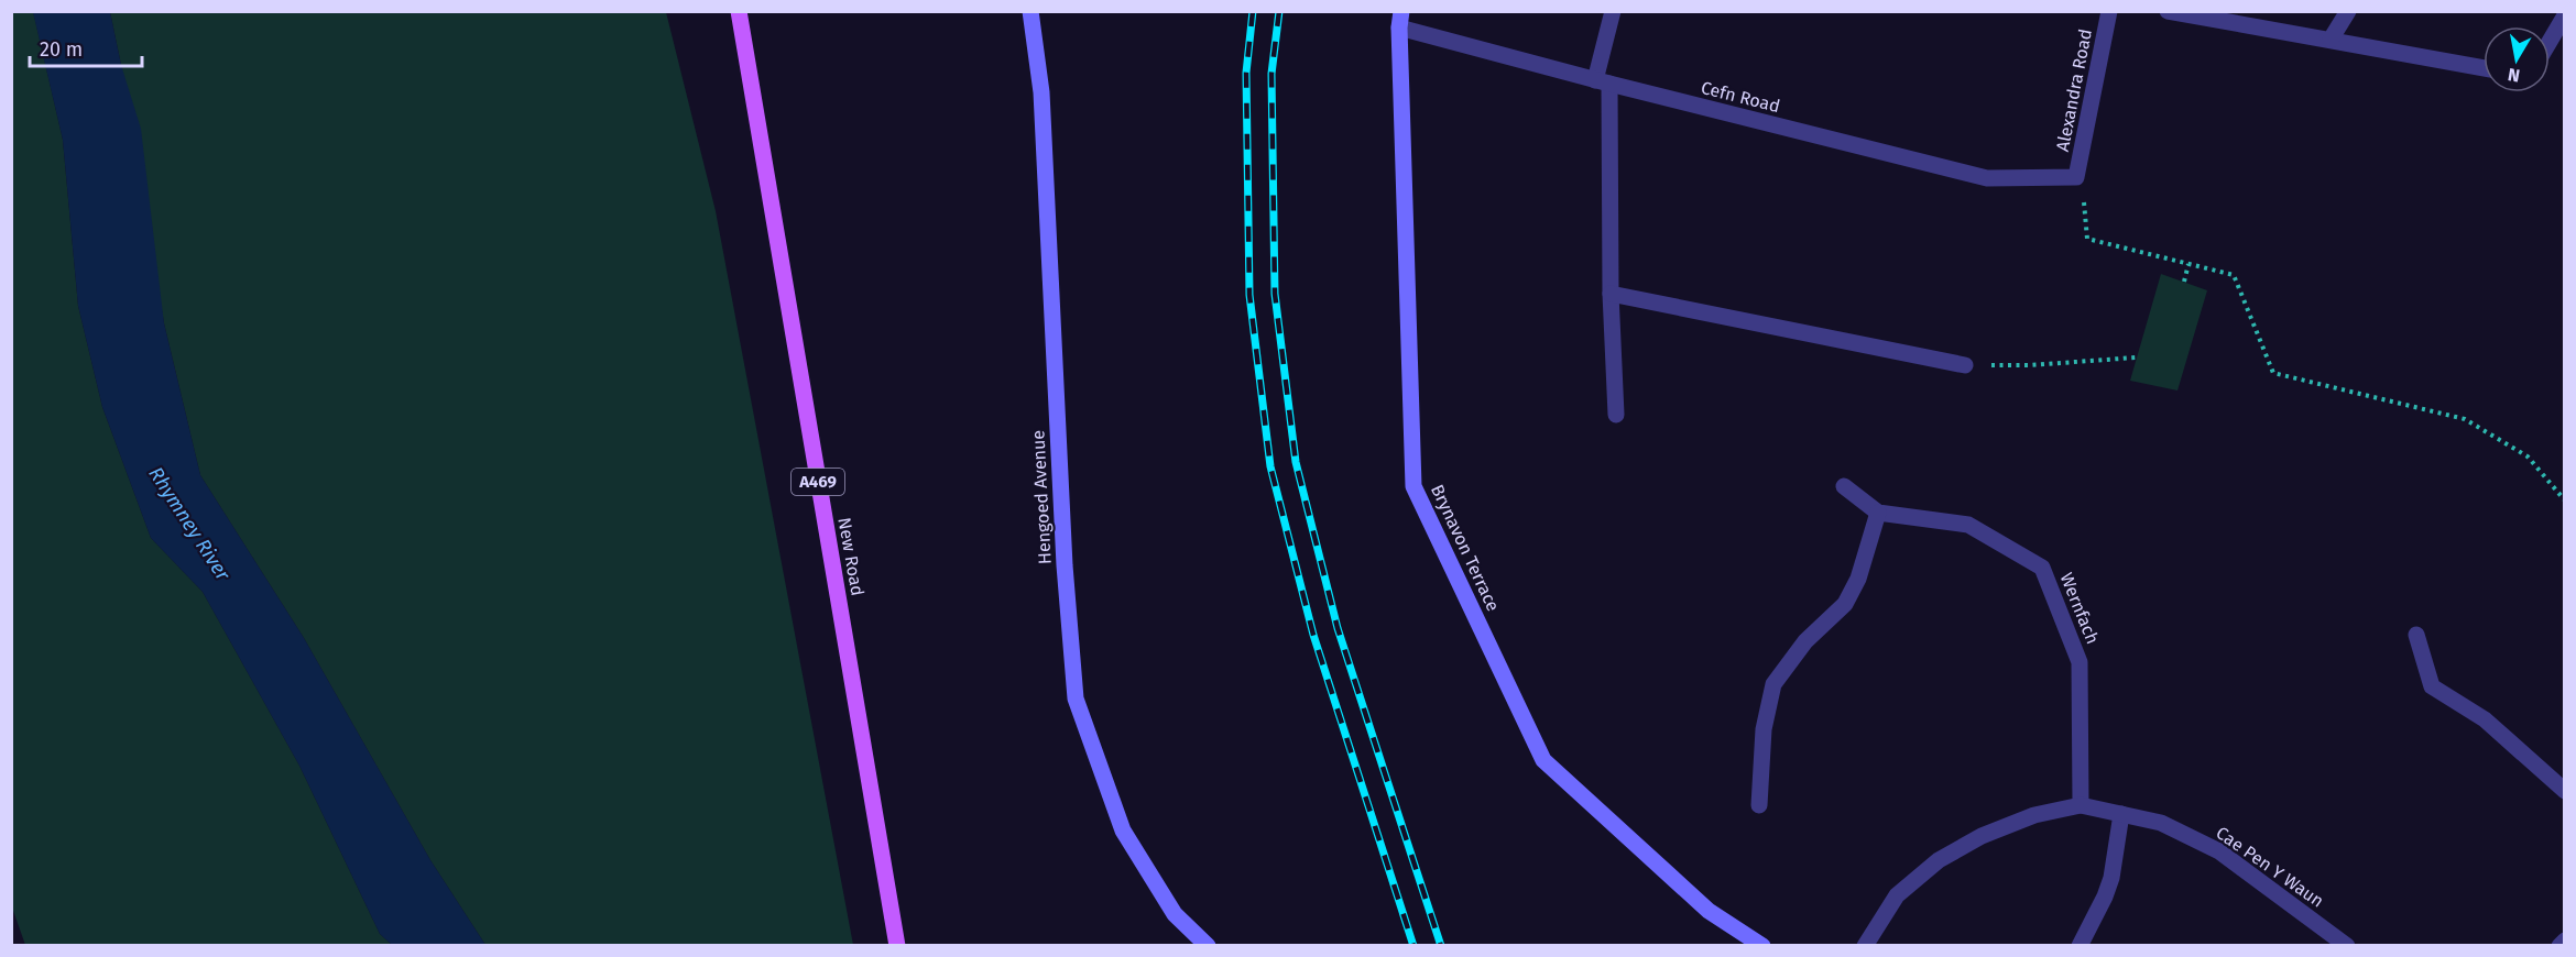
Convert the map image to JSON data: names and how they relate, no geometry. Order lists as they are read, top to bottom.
{
  "streets": {
    "main road": ["A469", "New Road"],
    "street": [
      "Alexandra Road",
      "Cefn Road",
      "Hengoed Avenue",
      "Brynavon Terrace",
      "Wernfach",
      "Cae Pen Y Waun"
    ]
  },
  "crossings": [
    ["Alexandra Road", "Cefn Road"],
    ["Cefn Road", "Brynavon Terrace"],
    ["Wernfach", "Cae Pen Y Waun"]
  ],
  "water": ["Rhymney River"],
  "scale_bar": "20 m",
  "north": "bottom"
}
